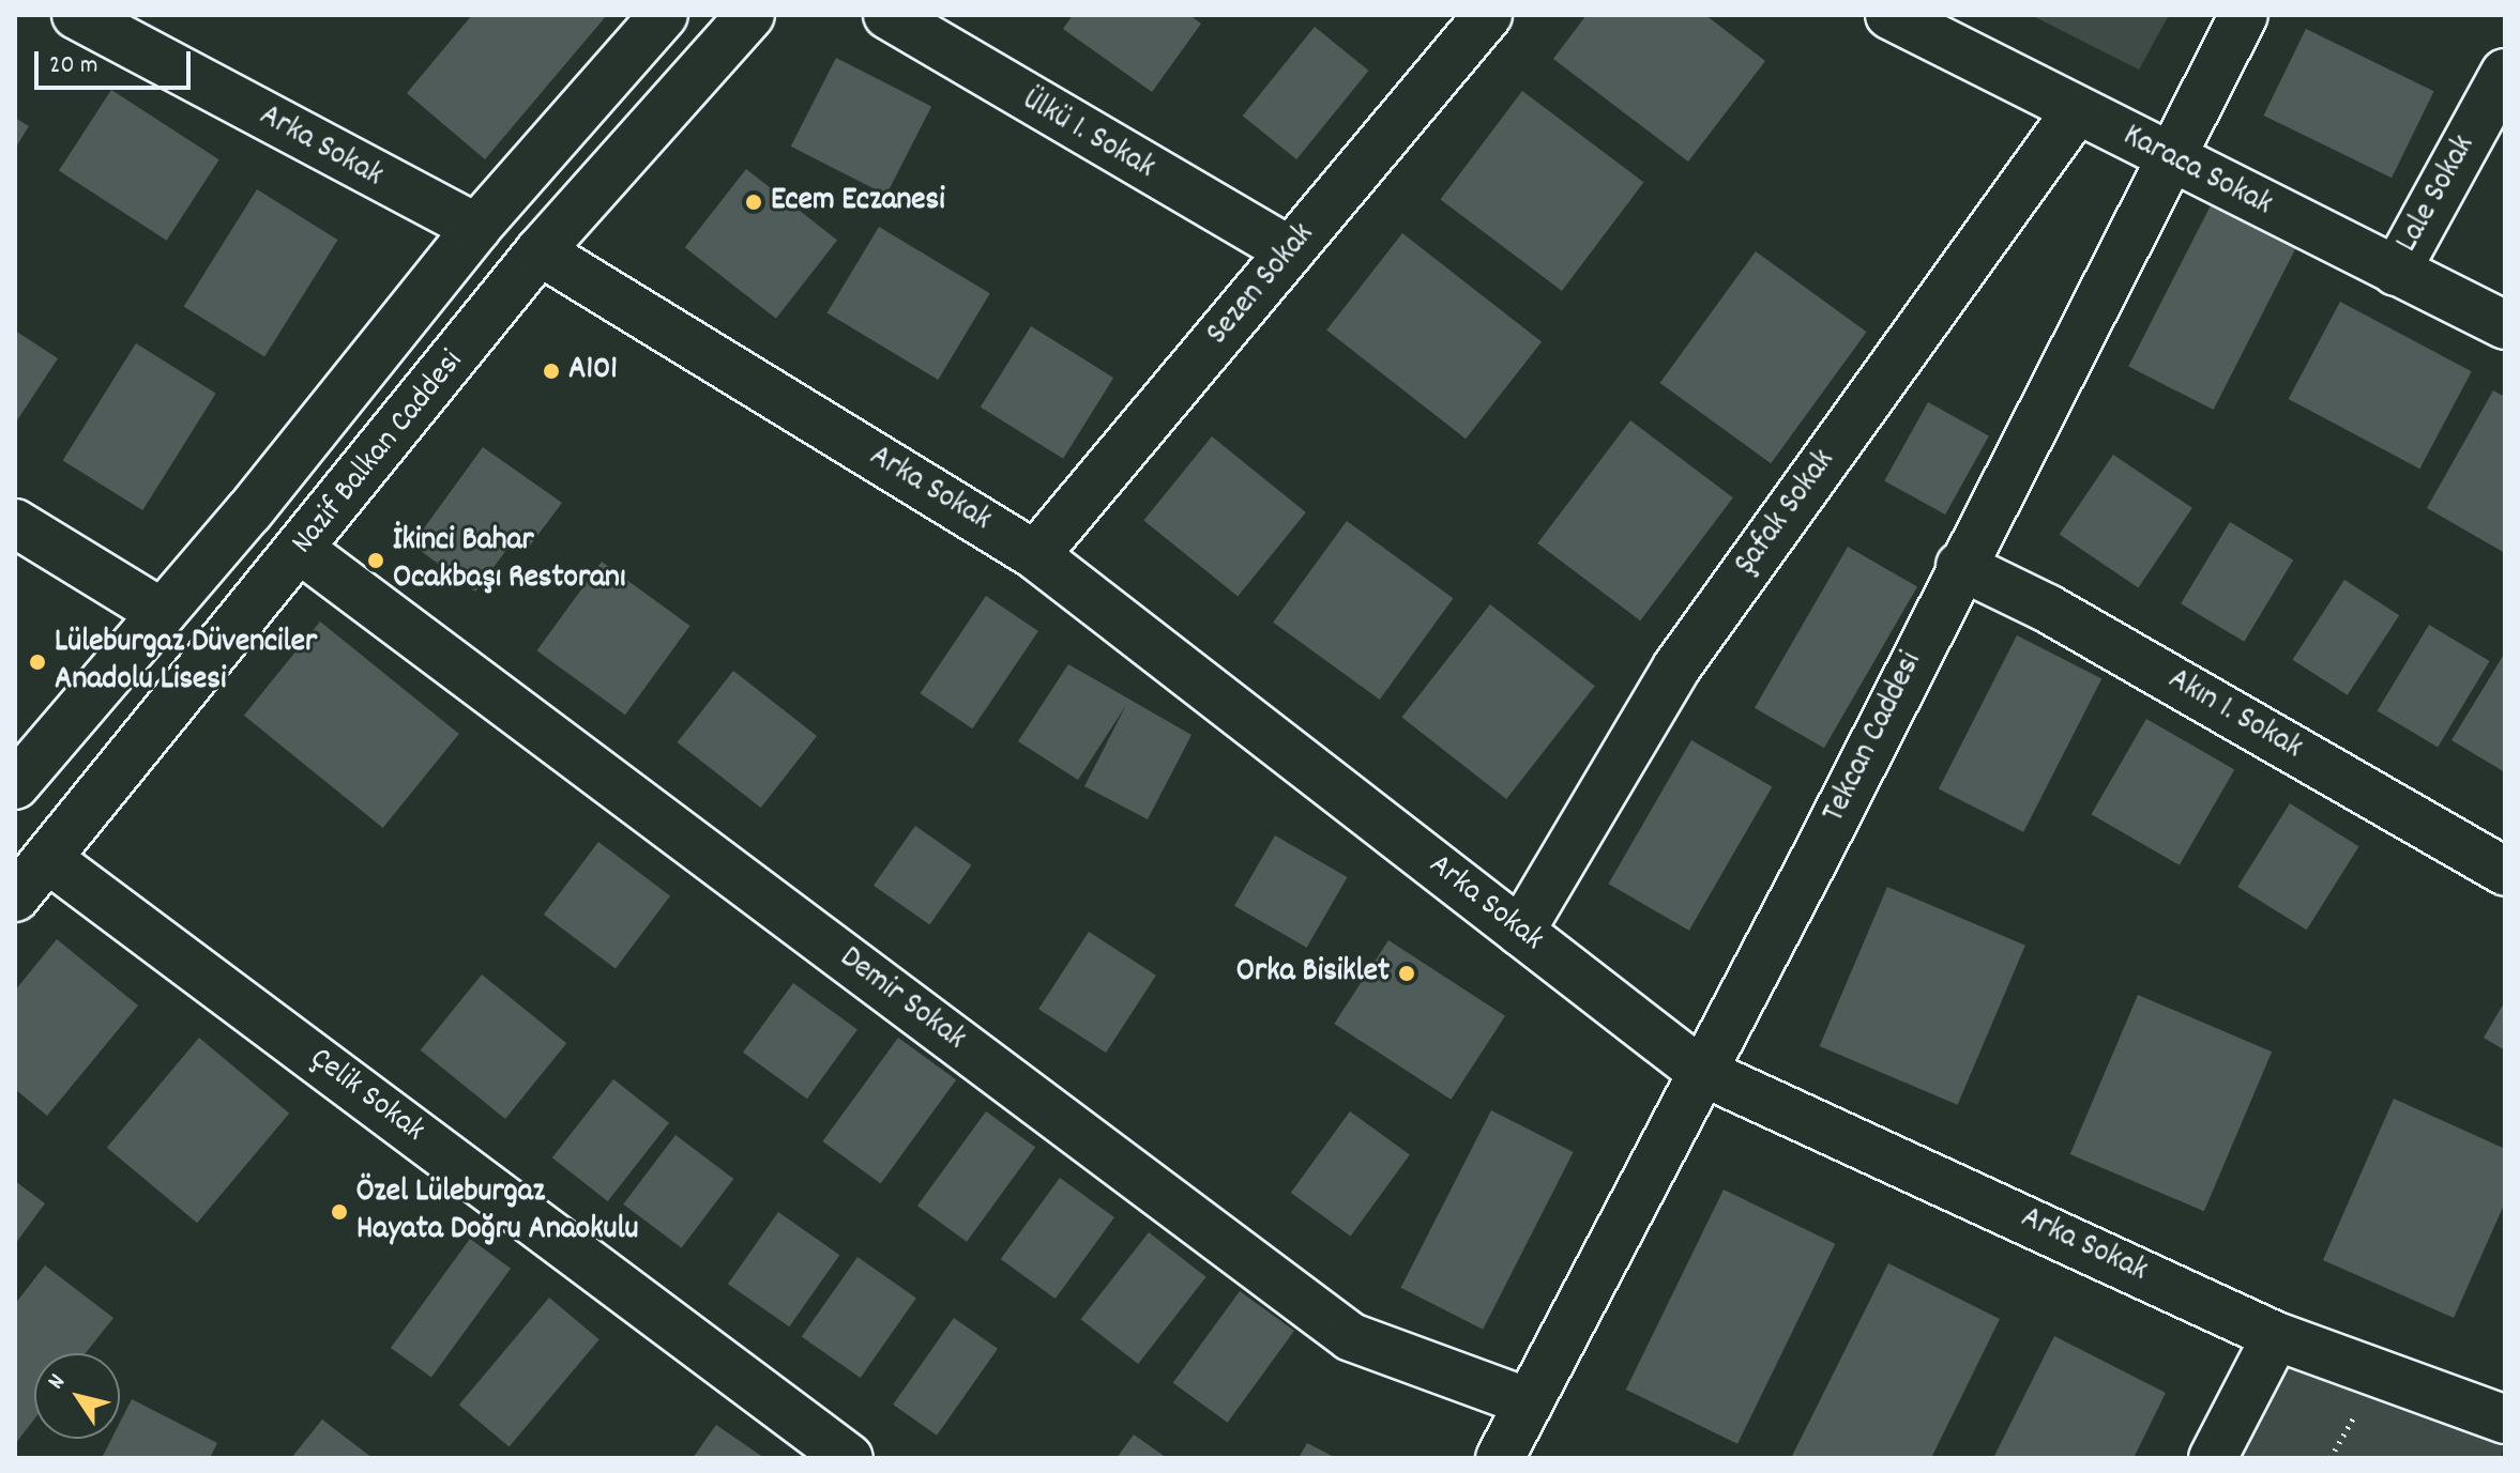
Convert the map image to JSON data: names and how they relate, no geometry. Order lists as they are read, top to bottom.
{
  "streets": {
    "street": [
      "Ülkü 1. Sokak",
      "Arka Sokak",
      "Karaca Sokak",
      "Lale Sokak",
      "Sezen Sokak",
      "Nazif Balkan Caddesi",
      "Şafak Sokak",
      "Akın 1. Sokak",
      "Tekcan Caddesi",
      "Demir Sokak",
      "Çelik Sokak"
    ]
  },
  "crossings": [
    ["Ülkü 1. Sokak", "Sezen Sokak"],
    ["Arka Sokak", "Sezen Sokak"],
    ["Arka Sokak", "Nazif Balkan Caddesi"],
    ["Arka Sokak", "Şafak Sokak"],
    ["Arka Sokak", "Tekcan Caddesi"],
    ["Karaca Sokak", "Lale Sokak"],
    ["Karaca Sokak", "Şafak Sokak"],
    ["Karaca Sokak", "Tekcan Caddesi"],
    ["Nazif Balkan Caddesi", "Demir Sokak"],
    ["Nazif Balkan Caddesi", "Çelik Sokak"],
    ["Akın 1. Sokak", "Tekcan Caddesi"],
    ["Tekcan Caddesi", "Demir Sokak"]
  ],
  "places": [
    "Ecem Eczanesi",
    "A101",
    "İkinci Bahar Ocakbaşı Restoranı",
    "Lüleburgaz Düvenciler Anadolu Lisesi",
    "Orka Bisiklet",
    "Özel Lüleburgaz Hayata Doğru Anaokulu"
  ],
  "scale_bar": "20 m",
  "north": "top left"
}
